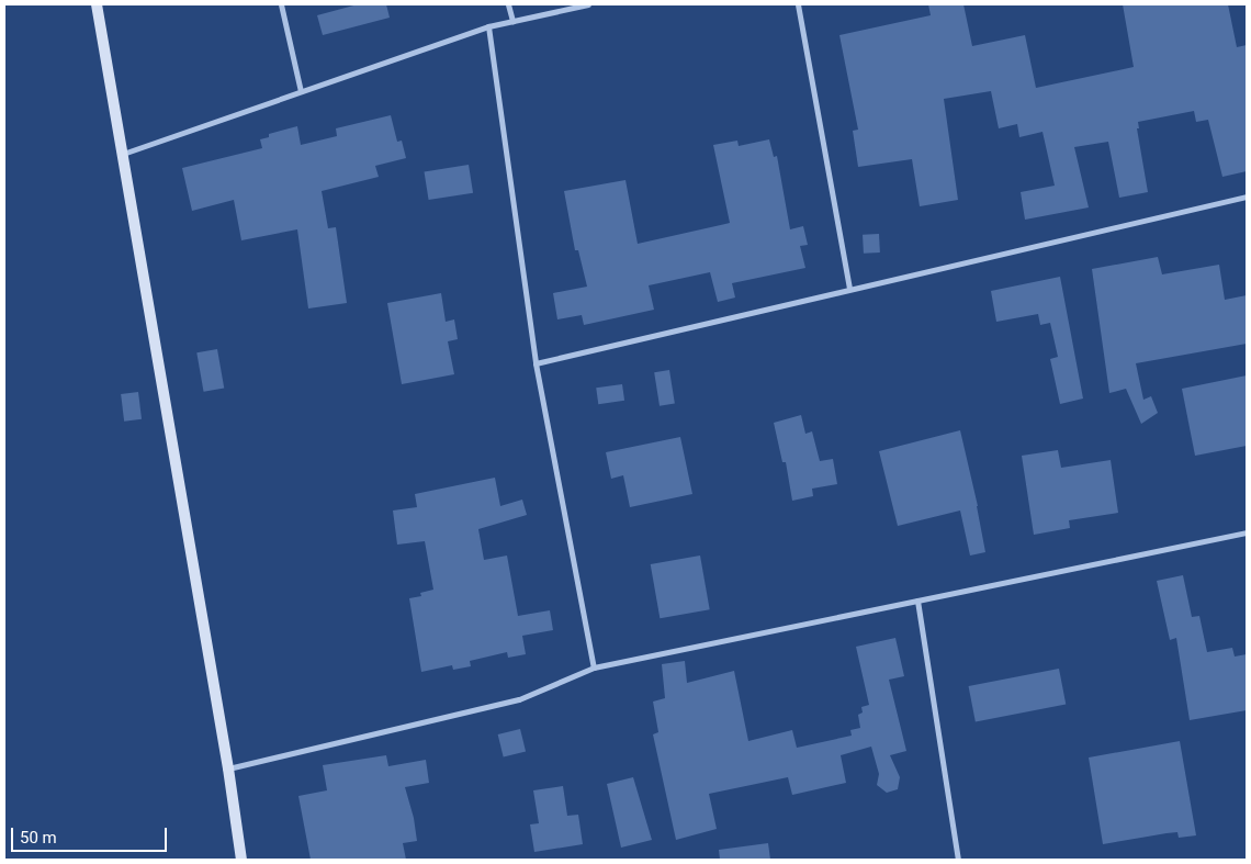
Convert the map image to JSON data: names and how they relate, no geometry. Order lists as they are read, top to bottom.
{
  "scale_bar": "50 m"
}
